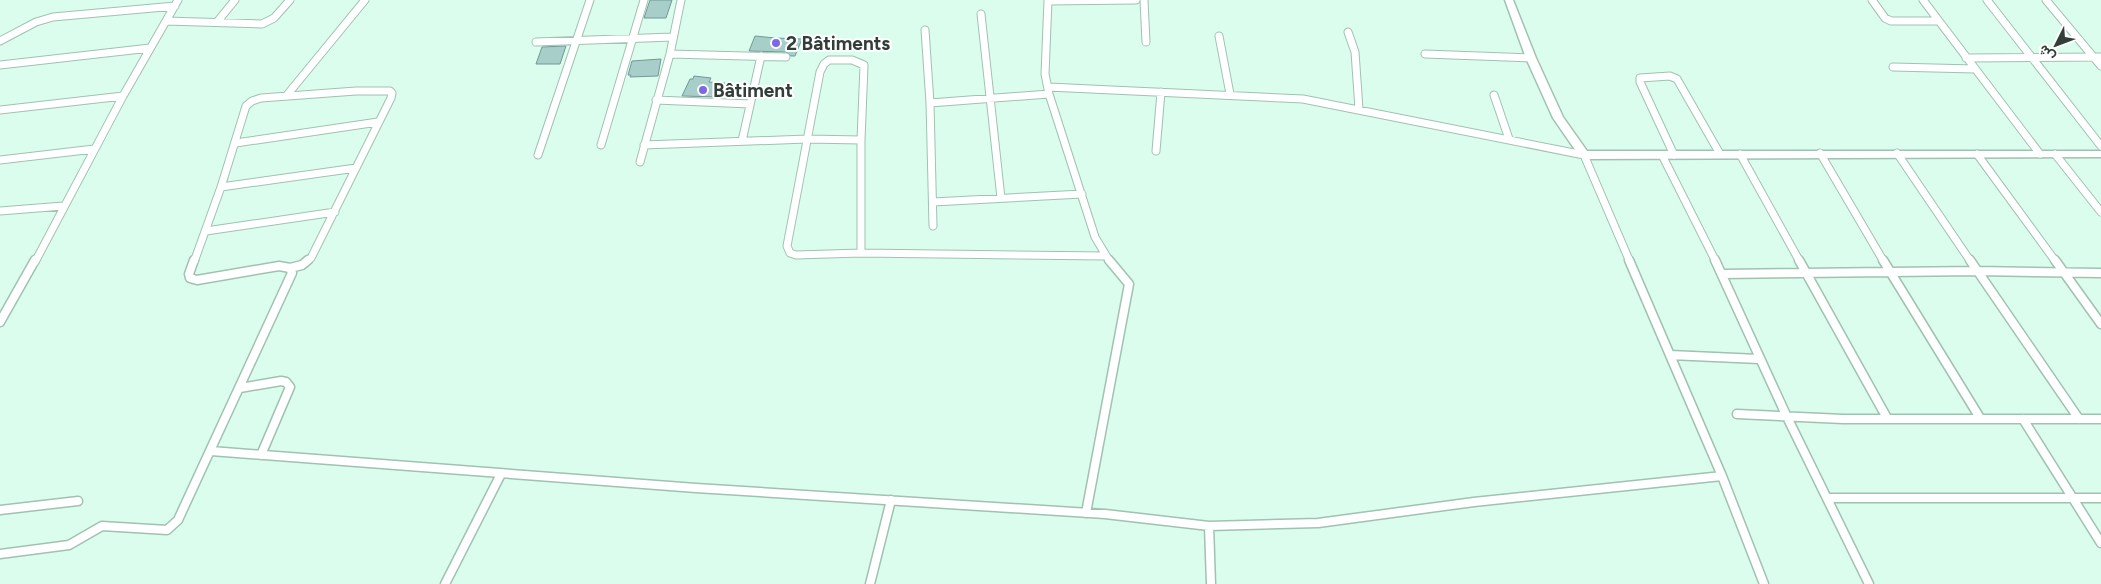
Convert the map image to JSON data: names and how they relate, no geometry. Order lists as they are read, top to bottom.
{
  "places": ["2 Bâtiments", "Bâtiment"],
  "north": "bottom left"
}
